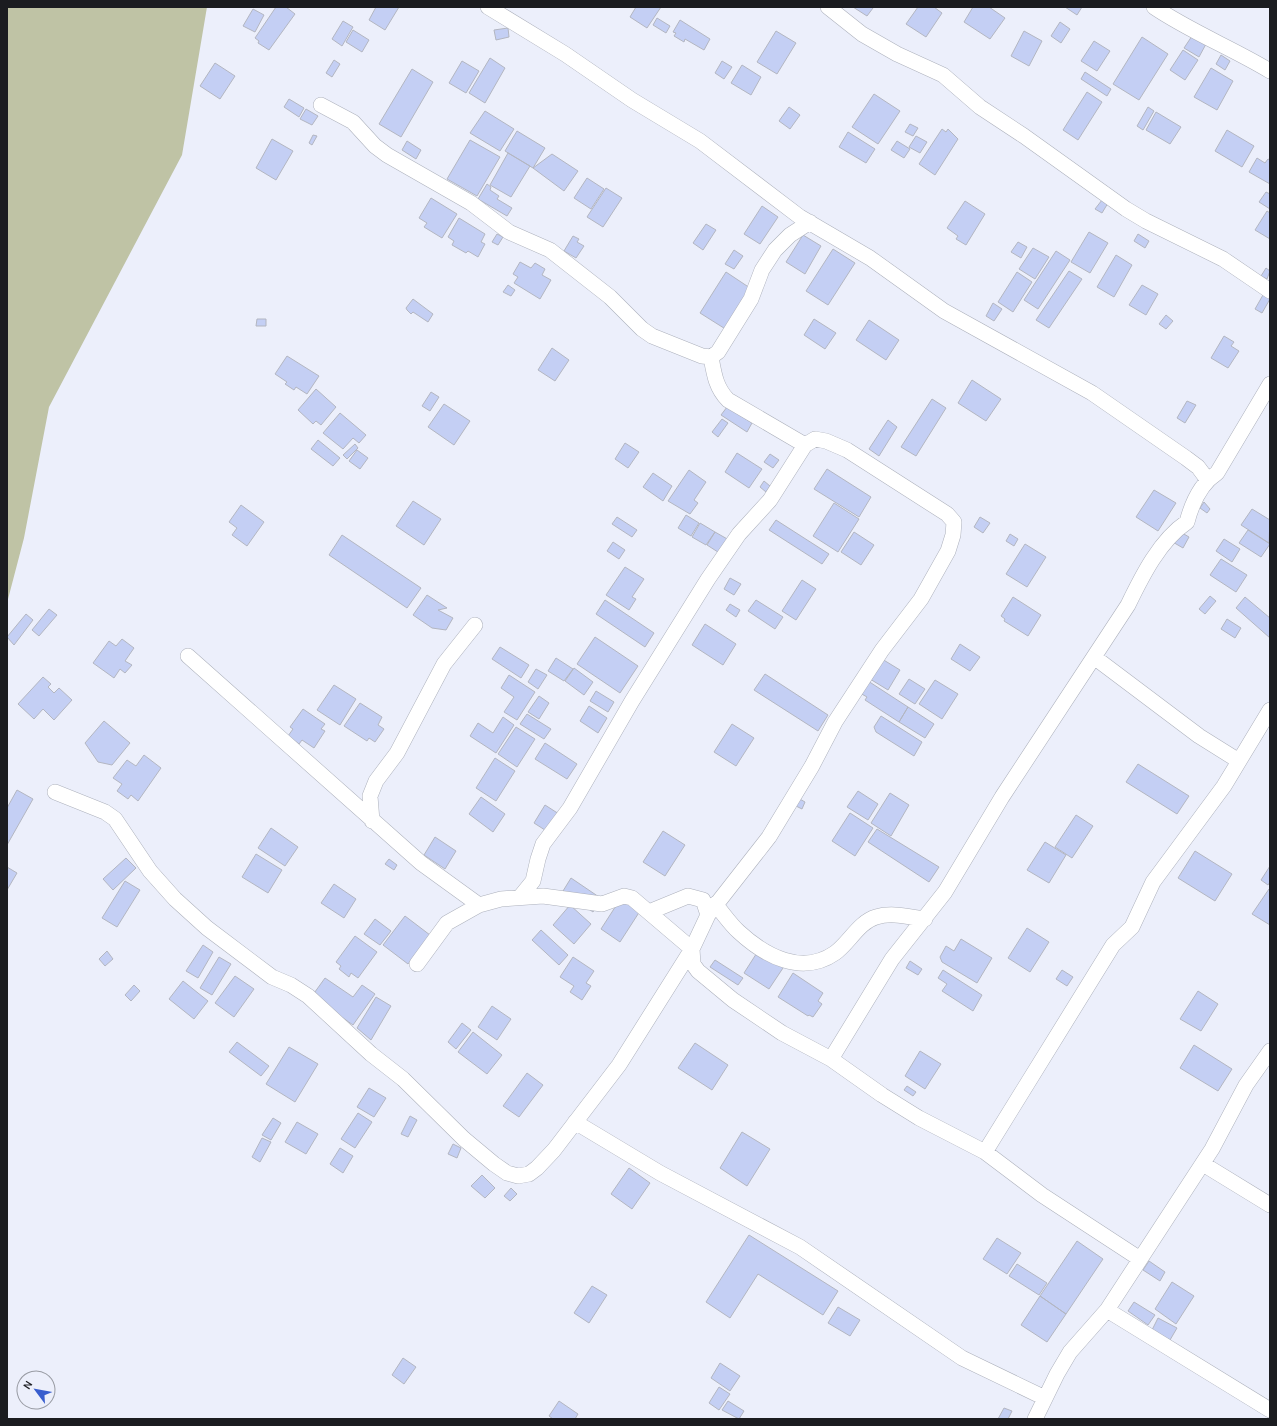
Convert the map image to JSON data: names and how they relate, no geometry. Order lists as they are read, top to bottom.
{
  "north": "top left"
}
